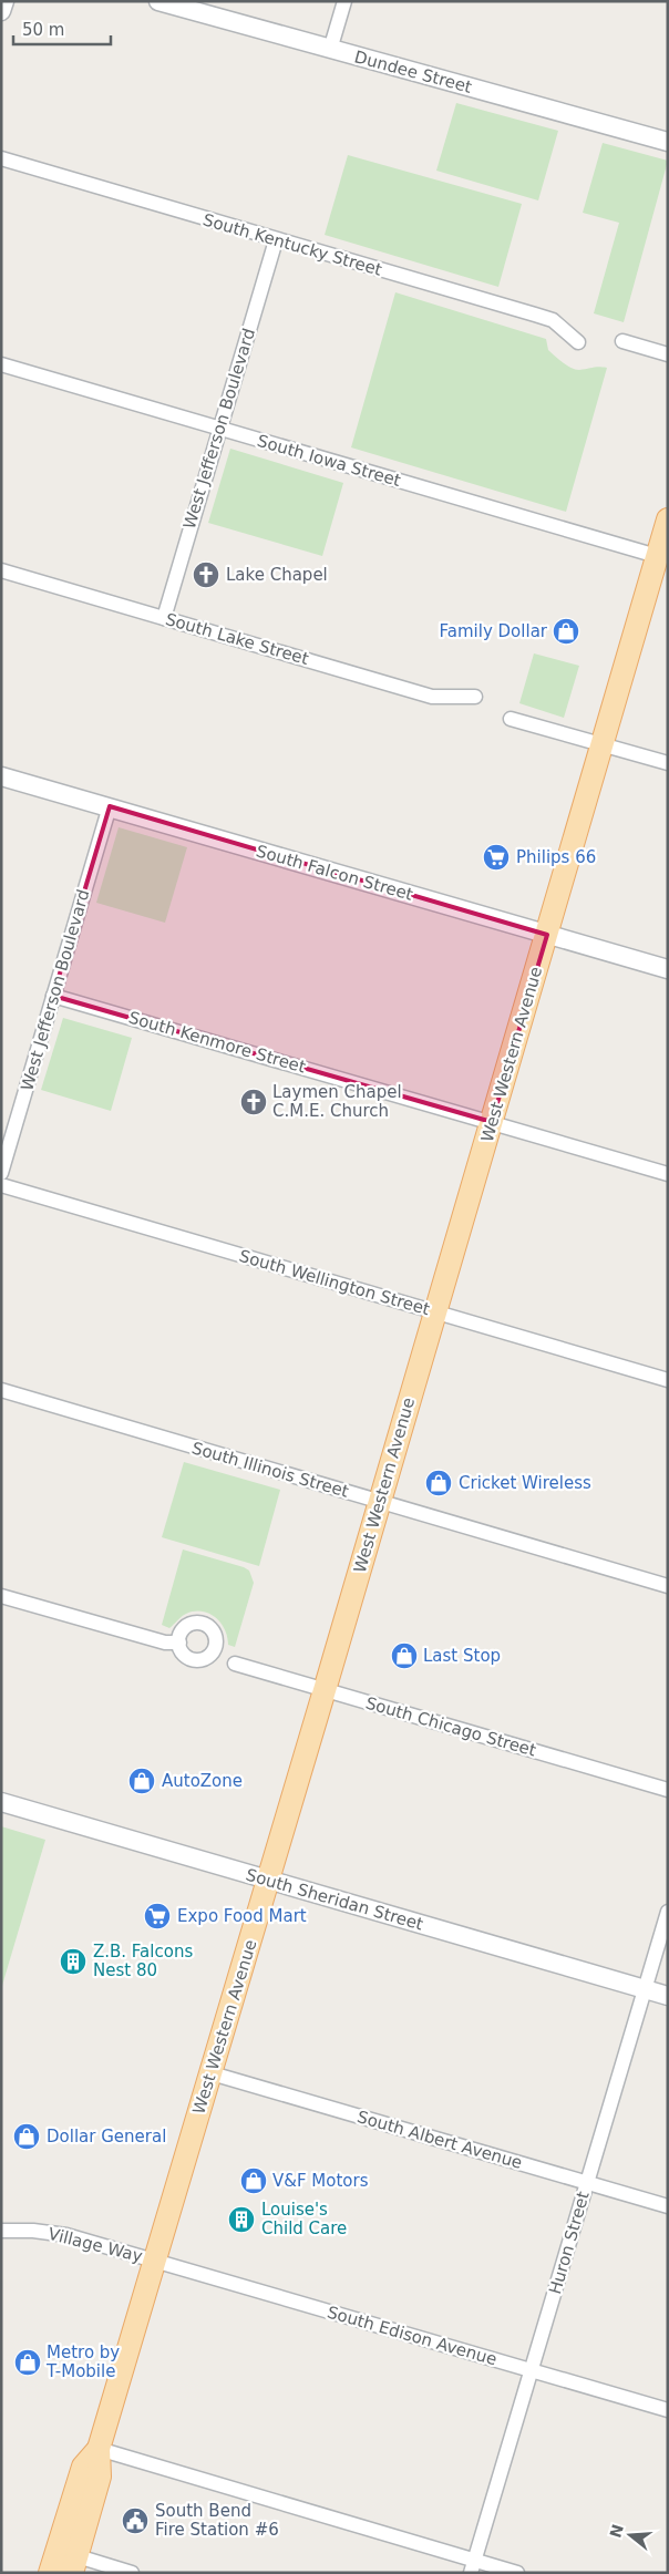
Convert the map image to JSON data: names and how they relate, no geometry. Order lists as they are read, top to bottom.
{
  "streets": {
    "main road": ["West Western Avenue"],
    "street": [
      "Dundee Street",
      "South Kentucky Street",
      "West Jefferson Boulevard",
      "South Iowa Street",
      "South Lake Street",
      "South Falcon Street",
      "South Kenmore Street",
      "South Wellington Street",
      "South Illinois Street",
      "South Chicago Street",
      "South Sheridan Street",
      "South Albert Avenue",
      "Huron Street",
      "Village Way",
      "South Edison Avenue"
    ]
  },
  "crossings": [
    ["South Kentucky Street", "West Jefferson Boulevard"],
    ["West Jefferson Boulevard", "South Iowa Street"],
    ["West Jefferson Boulevard", "South Lake Street"],
    ["West Jefferson Boulevard", "South Falcon Street"],
    ["West Jefferson Boulevard", "South Kenmore Street"],
    ["South Iowa Street", "West Western Avenue"],
    ["South Falcon Street", "West Western Avenue"],
    ["South Kenmore Street", "West Western Avenue"],
    ["West Western Avenue", "South Wellington Street"],
    ["West Western Avenue", "South Illinois Street"],
    ["West Western Avenue", "South Chicago Street"],
    ["West Western Avenue", "South Sheridan Street"],
    ["West Western Avenue", "South Albert Avenue"],
    ["West Western Avenue", "Village Way"],
    ["West Western Avenue", "South Edison Avenue"],
    ["South Sheridan Street", "Huron Street"],
    ["South Albert Avenue", "Huron Street"],
    ["Huron Street", "South Edison Avenue"],
    ["Village Way", "South Edison Avenue"]
  ],
  "places": {
    "church": ["Lake Chapel", "Laymen Chapel C.M.E. Church"],
    "shop": [
      "Family Dollar",
      "Cricket Wireless",
      "Last Stop",
      "AutoZone",
      "Dollar General",
      "V&F Motors",
      "Metro by T-Mobile"
    ],
    "supermarket": ["Philips 66", "Expo Food Mart"],
    "building": ["Z.B. Falcons Nest 80", "Louise's Child Care"],
    "public building": ["South Bend Fire Station #6"]
  },
  "scale_bar": "50 m",
  "north": "left"
}
